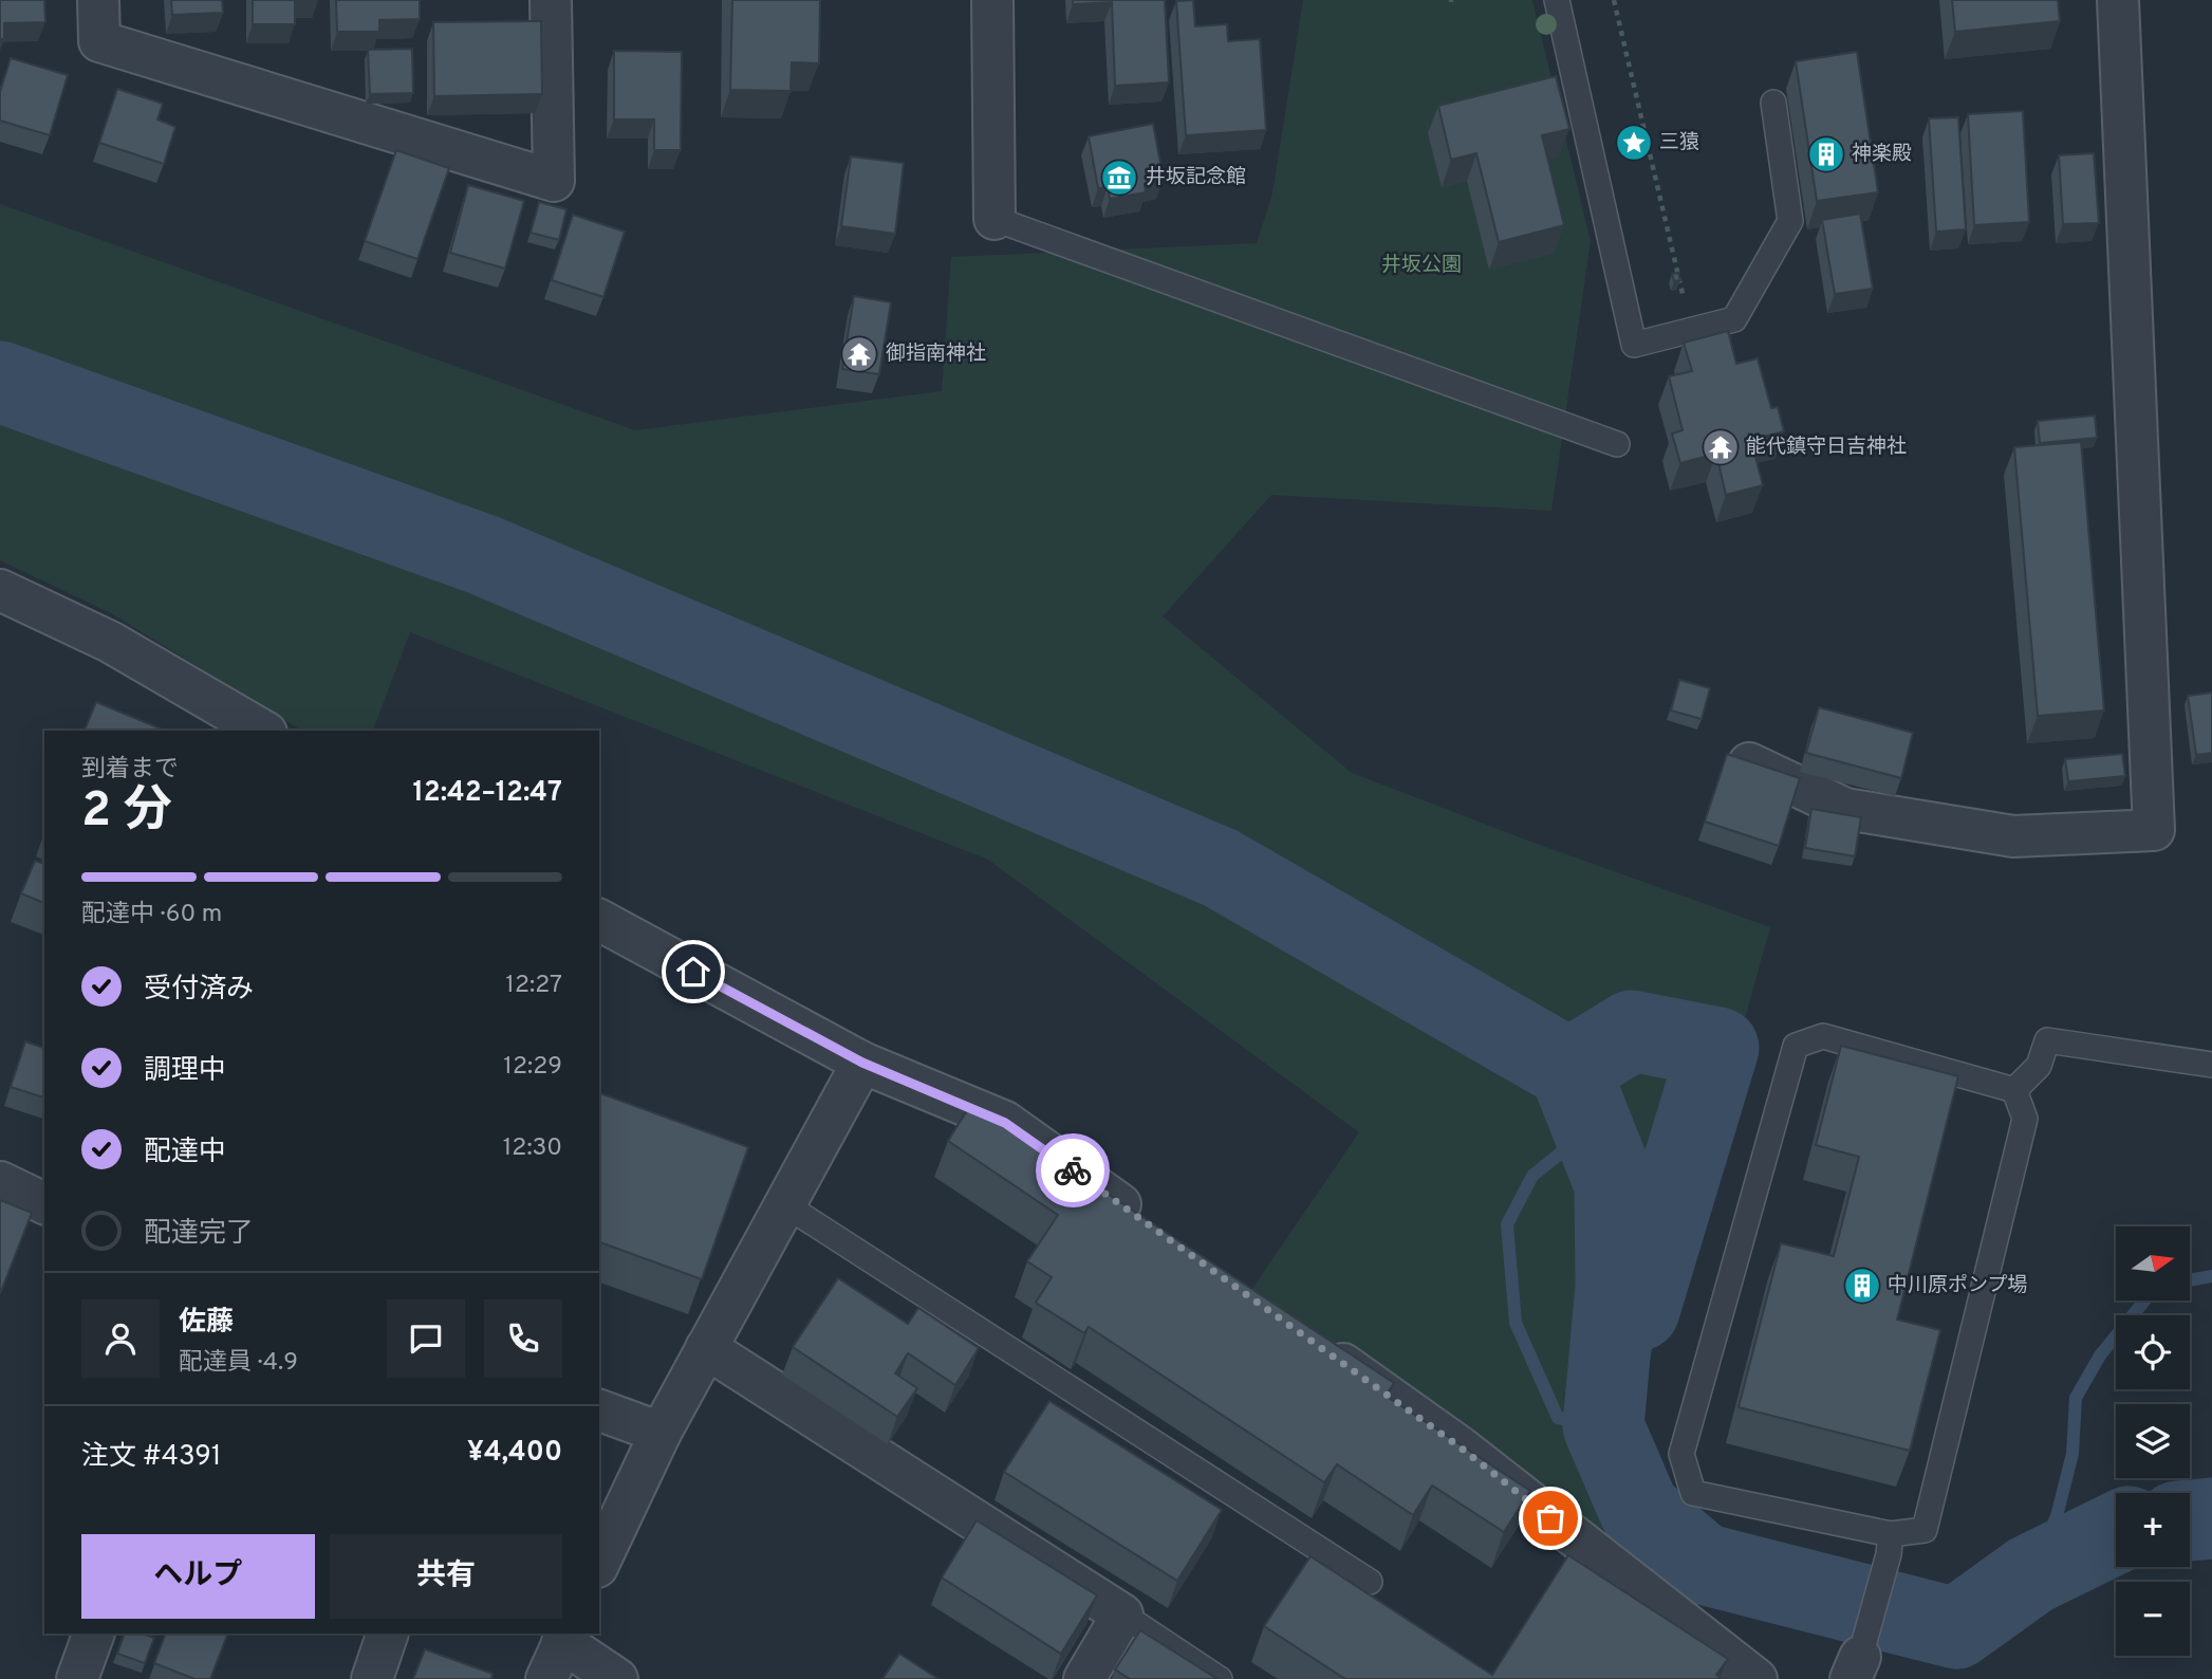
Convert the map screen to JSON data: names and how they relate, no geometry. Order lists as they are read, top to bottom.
{
  "parks": ["井坂公園"],
  "places": {
    "place": ["三猿"],
    "building": ["神楽殿", "中川原ポンプ場"],
    "museum": ["井坂記念館"],
    "temple": ["御指南神社", "能代鎮守日吉神社"]
  },
  "north": "right",
  "page": {
    "heading": ["2 分", "到着まで", "12:42–12:47"],
    "panel": [
      "佐藤",
      "配達員 · 4.9",
      "注文 #4391",
      "¥4,400"
    ],
    "bar": "配達中 · 60 m",
    "list": [
      ["受付済み", "12:27"],
      ["調理中", "12:29"],
      ["配達中", "12:30"],
      "配達完了"
    ],
    "map_buttons": ["+", "−"],
    "buttons": ["ヘルプ", "共有"]
  }
}
